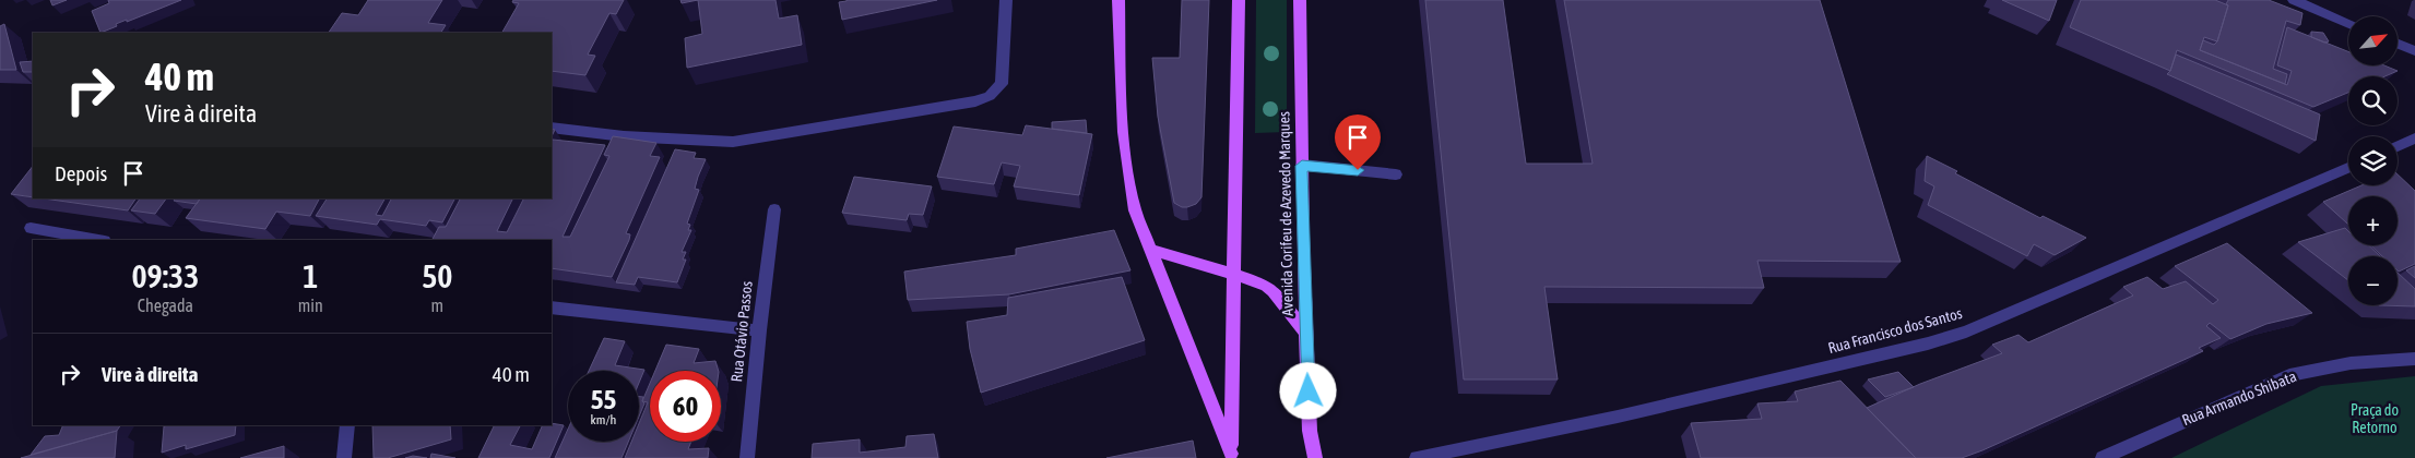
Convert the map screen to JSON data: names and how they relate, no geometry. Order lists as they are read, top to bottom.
{
  "streets": {
    "main road": ["Avenida Corifeu de Azevedo Marques"],
    "street": ["Rua Francisco dos Santos", "Rua Otávio Passos", "Rua Armando Shibata"]
  },
  "parks": ["Praça do Retorno"],
  "north": "top right",
  "page": {
    "map_buttons": ["+", "−"],
    "turn": ["40 m", "Vire à direita"],
    "then": "Depois",
    "eta": [
      "09:33",
      "Chegada",
      "1",
      "min",
      "50",
      "m"
    ],
    "list": [
      {
        "name": "Vire à direita",
        "value": "40 m"
      }
    ],
    "speed": "55 km/h",
    "limit": "60"
  }
}
